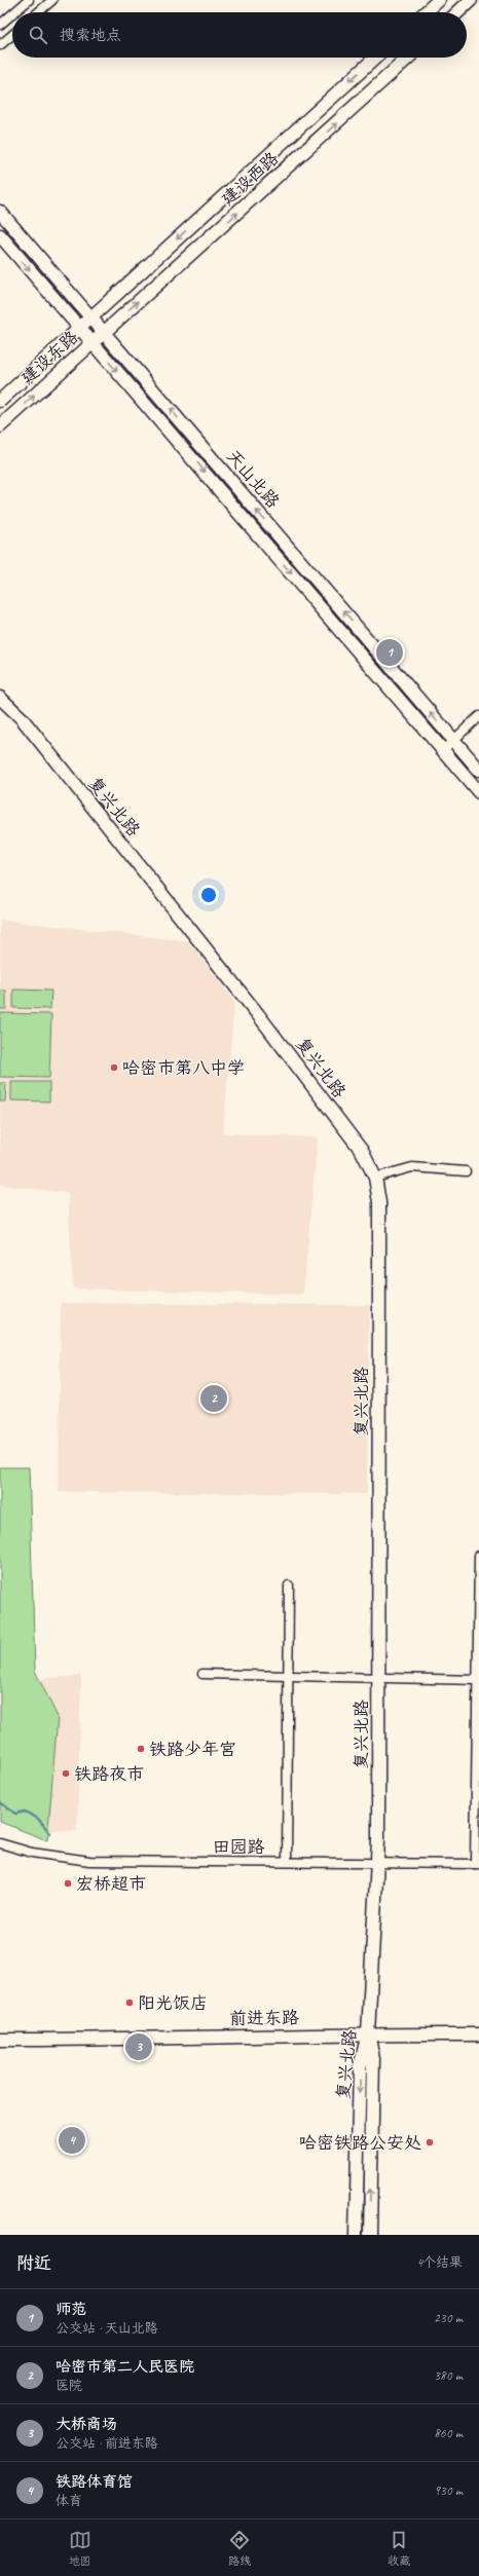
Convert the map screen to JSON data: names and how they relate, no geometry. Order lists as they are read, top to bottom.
{
  "streets": {
    "main road": [
      "建设西路",
      "建设东路",
      "天山北路",
      "复兴北路",
      "前进东路"
    ],
    "street": ["田园路"]
  },
  "crossings": [
    ["建设西路", "建设东路"],
    ["建设西路", "天山北路"],
    ["建设东路", "天山北路"],
    ["复兴北路", "田园路"],
    ["复兴北路", "前进东路"]
  ],
  "places": [
    "哈密市第八中学",
    "铁路少年宫",
    "铁路夜市",
    "宏桥超市",
    "阳光饭店",
    "哈密铁路公安处"
  ],
  "page": {
    "search": "搜索地点",
    "pins": [
      "1",
      "2",
      "3",
      "4"
    ],
    "heading": ["附近", "4个结果"],
    "list": [
      {
        "mark": "1",
        "name": "师范",
        "note": "公交站 · 天山北路",
        "value": "230 m"
      },
      {
        "mark": "2",
        "name": "哈密市第二人民医院",
        "note": "医院",
        "value": "380 m"
      },
      {
        "mark": "3",
        "name": "大桥商场",
        "note": "公交站 · 前进东路",
        "value": "860 m"
      },
      {
        "mark": "4",
        "name": "铁路体育馆",
        "note": "体育",
        "value": "930 m"
      }
    ],
    "nav": ["地图", "路线", "收藏"]
  }
}
